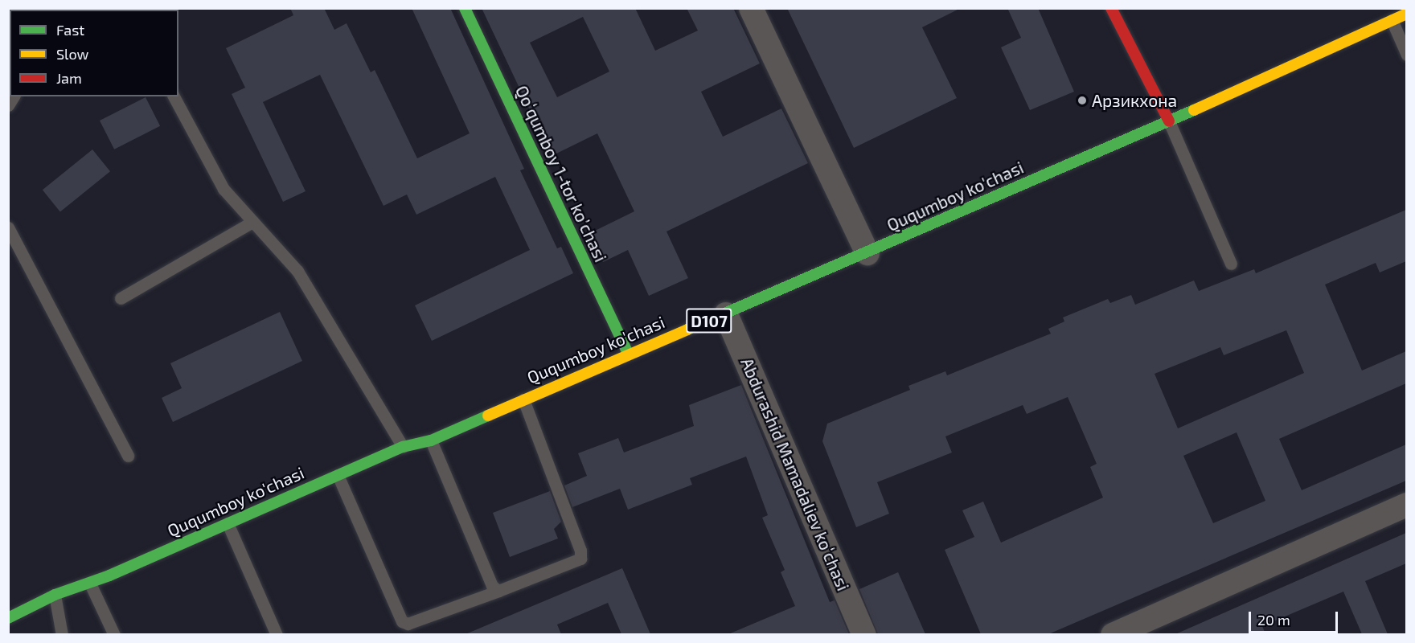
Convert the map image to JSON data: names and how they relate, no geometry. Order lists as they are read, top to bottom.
{
  "streets": {
    "main road": ["Qoʻqumboy 1-tor koʼchasi", "Ququmboy ko'chasi", "D107"],
    "street": ["Abdurashid Mamadaliev koʻchasi"]
  },
  "crossings": [
    ["Qoʻqumboy 1-tor koʼchasi", "Ququmboy ko'chasi"],
    ["Ququmboy ko'chasi", "Abdurashid Mamadaliev koʻchasi"]
  ],
  "places": ["Арзикхона"],
  "legend": ["Fast", "Slow", "Jam"],
  "scale_bar": "20 m"
}
